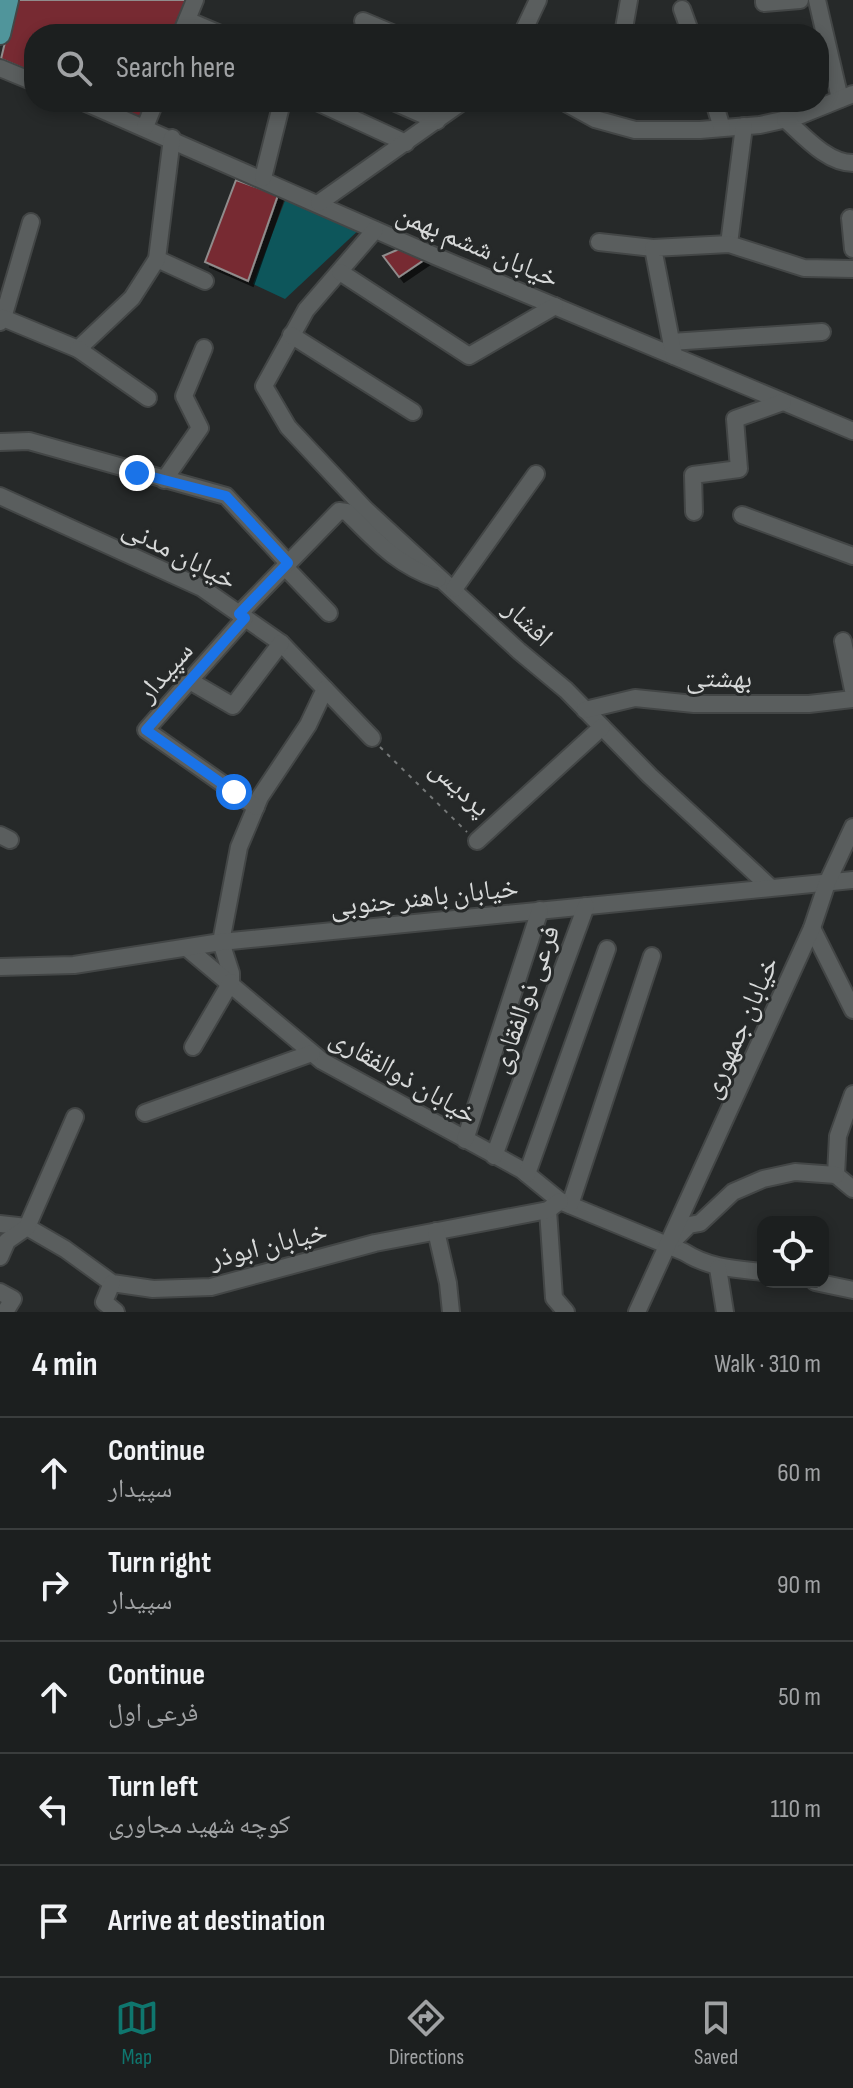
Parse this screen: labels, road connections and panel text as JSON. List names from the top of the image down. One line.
{"streets":{"street":["خیابان ششم بهمن","خیابان مدنی","افشار","سپیدار","بهشتی","پردیس","خیابان باهنر جنوبی","فرعی ذوالفقاری","خیابان جمهوری","خیابان ذوالفقاری","خیابان ابوذر"]},"crossings":[["خیابان مدنی","سپیدار"],["افشار","سپیدار"],["افشار","بهشتی"],["افشار","پردیس"],["افشار","خیابان باهنر جنوبی"],["خیابان باهنر جنوبی","فرعی ذوالفقاری"],["خیابان باهنر جنوبی","خیابان جمهوری"],["خیابان باهنر جنوبی","خیابان ذوالفقاری"],["فرعی ذوالفقاری","خیابان ذوالفقاری"],["خیابان جمهوری","خیابان ذوالفقاری"],["خیابان ذوالفقاری","خیابان ابوذر"]],"page":{"search":"Search here","heading":["4 min","Walk · 310 m"],"list":[["Continue","سپیدار","60 m"],["Turn right","سپیدار","90 m"],["Continue","فرعی اول","50 m"],["Turn left","کوچه شهید مجاوری","110 m"],"Arrive at destination"],"nav":["Map","Directions","Saved"]}}
